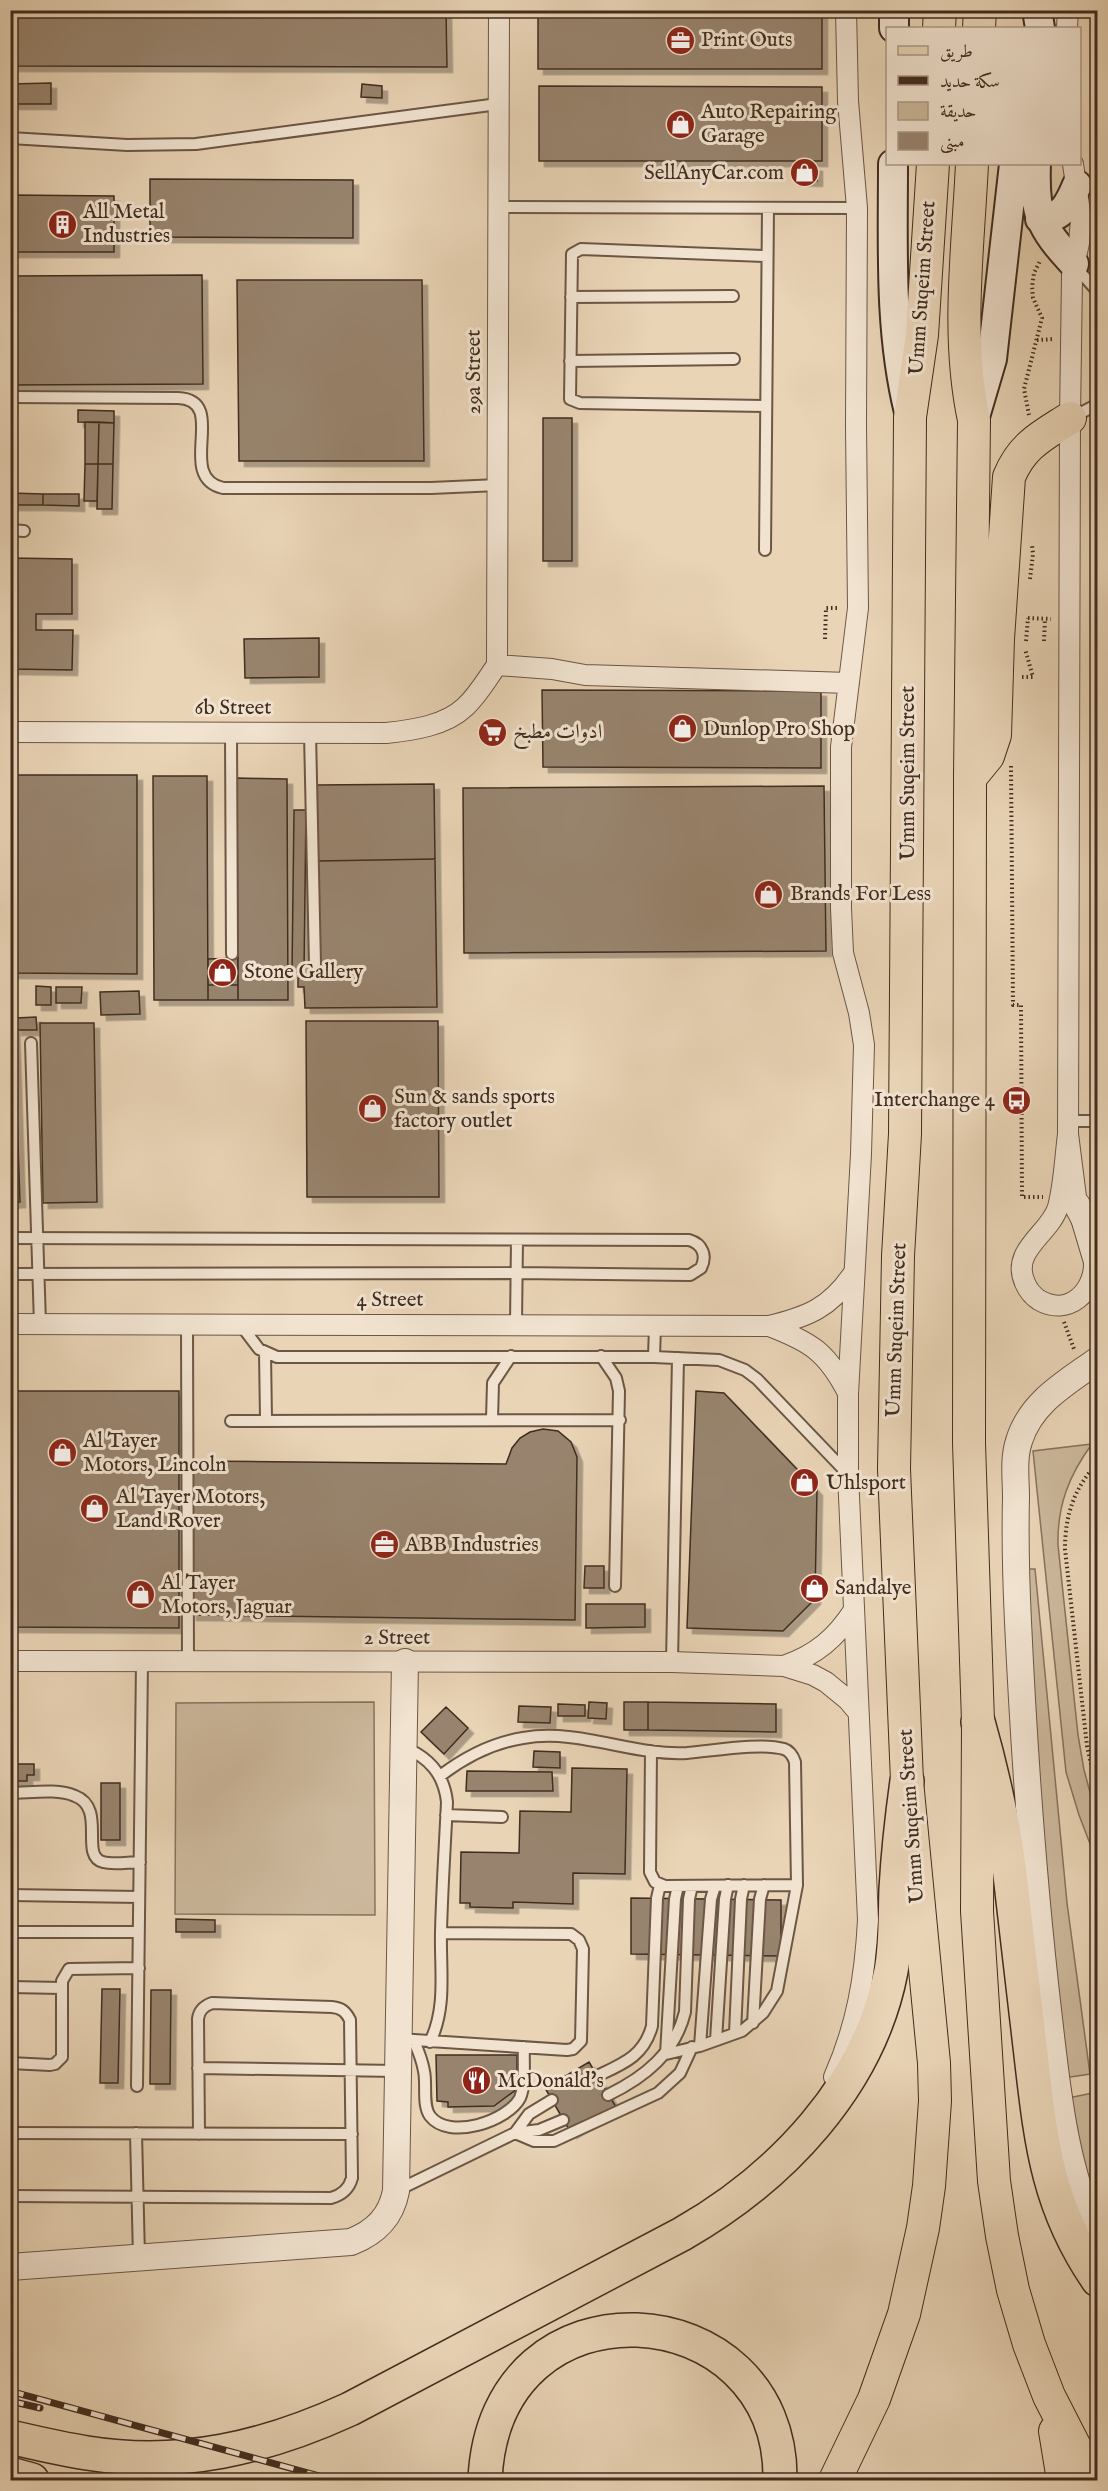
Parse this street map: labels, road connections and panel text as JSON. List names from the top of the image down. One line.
{"streets":{"main road":["Umm Suqeim Street"],"street":["29a Street","6b Street","4 Street","2 Street"]},"crossings":[["29a Street","6b Street"]],"places":{"office":["Print Outs","ABB Industries"],"shop":["Auto Repairing Garage","SellAnyCar.com","Dunlop Pro Shop","Brands For Less","Stone Gallery","Sun & sands sports factory outlet","Al Tayer Motors, Lincoln","Uhlsport","Al Tayer Motors, Land Rover","Sandalye","Al Tayer Motors, Jaguar"],"building":["All Metal Industries"],"supermarket":["ادوات مطبخ"],"bus stop":["Interchange 4"],"restaurant":["McDonald's"]},"legend":["طريق","سكة حديد","حديقة","مبنى"]}
